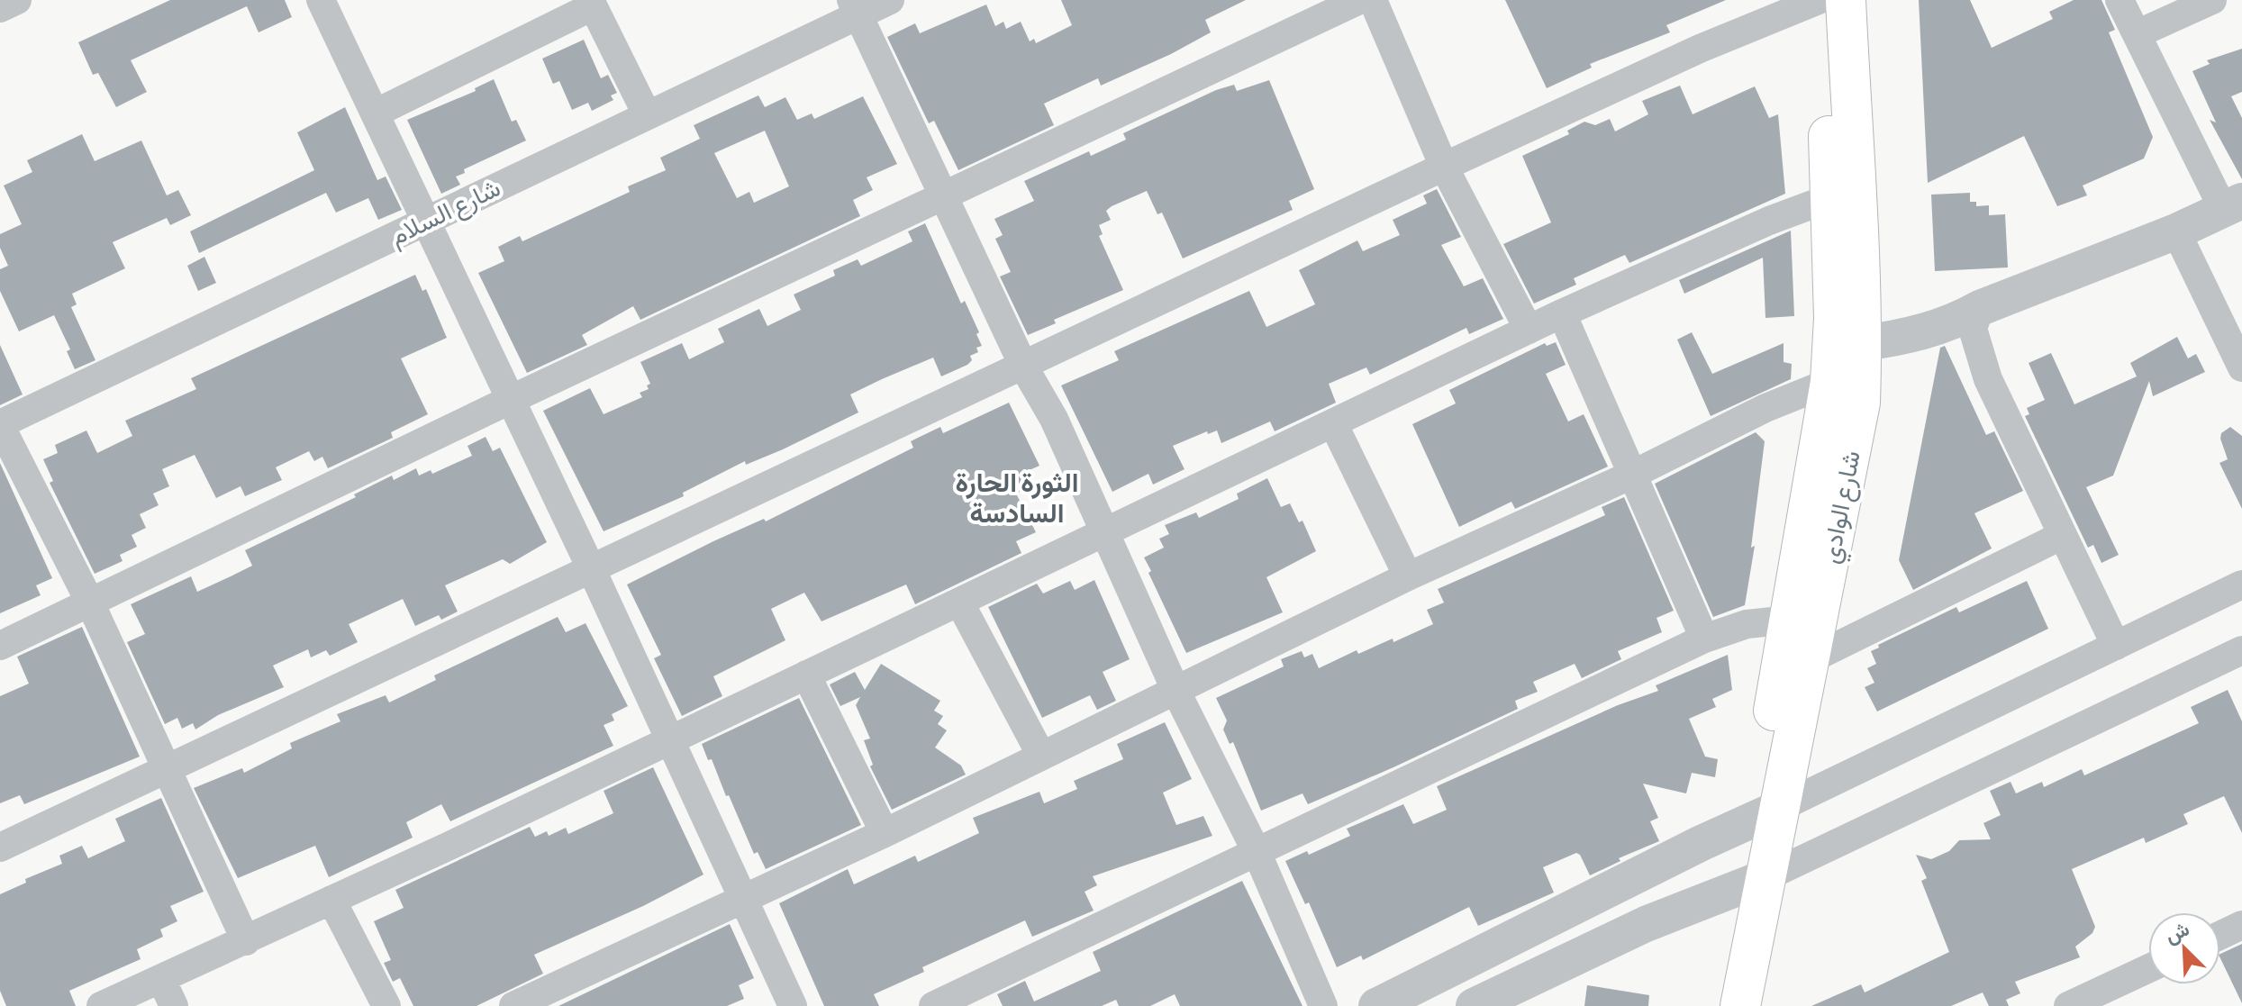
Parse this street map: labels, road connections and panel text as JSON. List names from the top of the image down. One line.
{"streets":{"main road":["شارع الوادي"],"street":["شارع السلام"]},"districts":["الثورة الحارة السادسة"],"north":"top left"}
